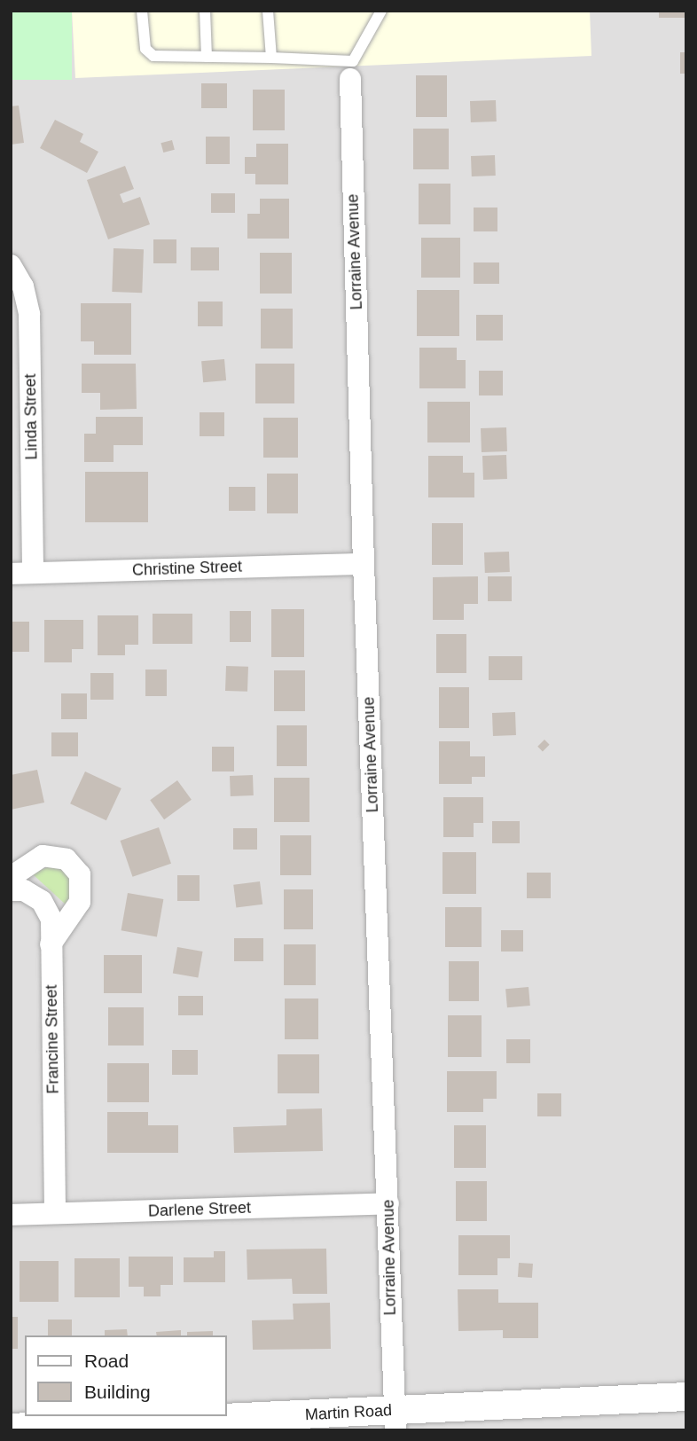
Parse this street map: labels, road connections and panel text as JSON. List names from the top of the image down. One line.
{"streets":{"street":["Lorraine Avenue","Linda Street","Christine Street","Francine Street","Darlene Street","Martin Road"]},"crossings":[["Lorraine Avenue","Christine Street"],["Lorraine Avenue","Darlene Street"],["Lorraine Avenue","Martin Road"],["Linda Street","Christine Street"],["Francine Street","Darlene Street"]],"legend":["Road","Building"]}
